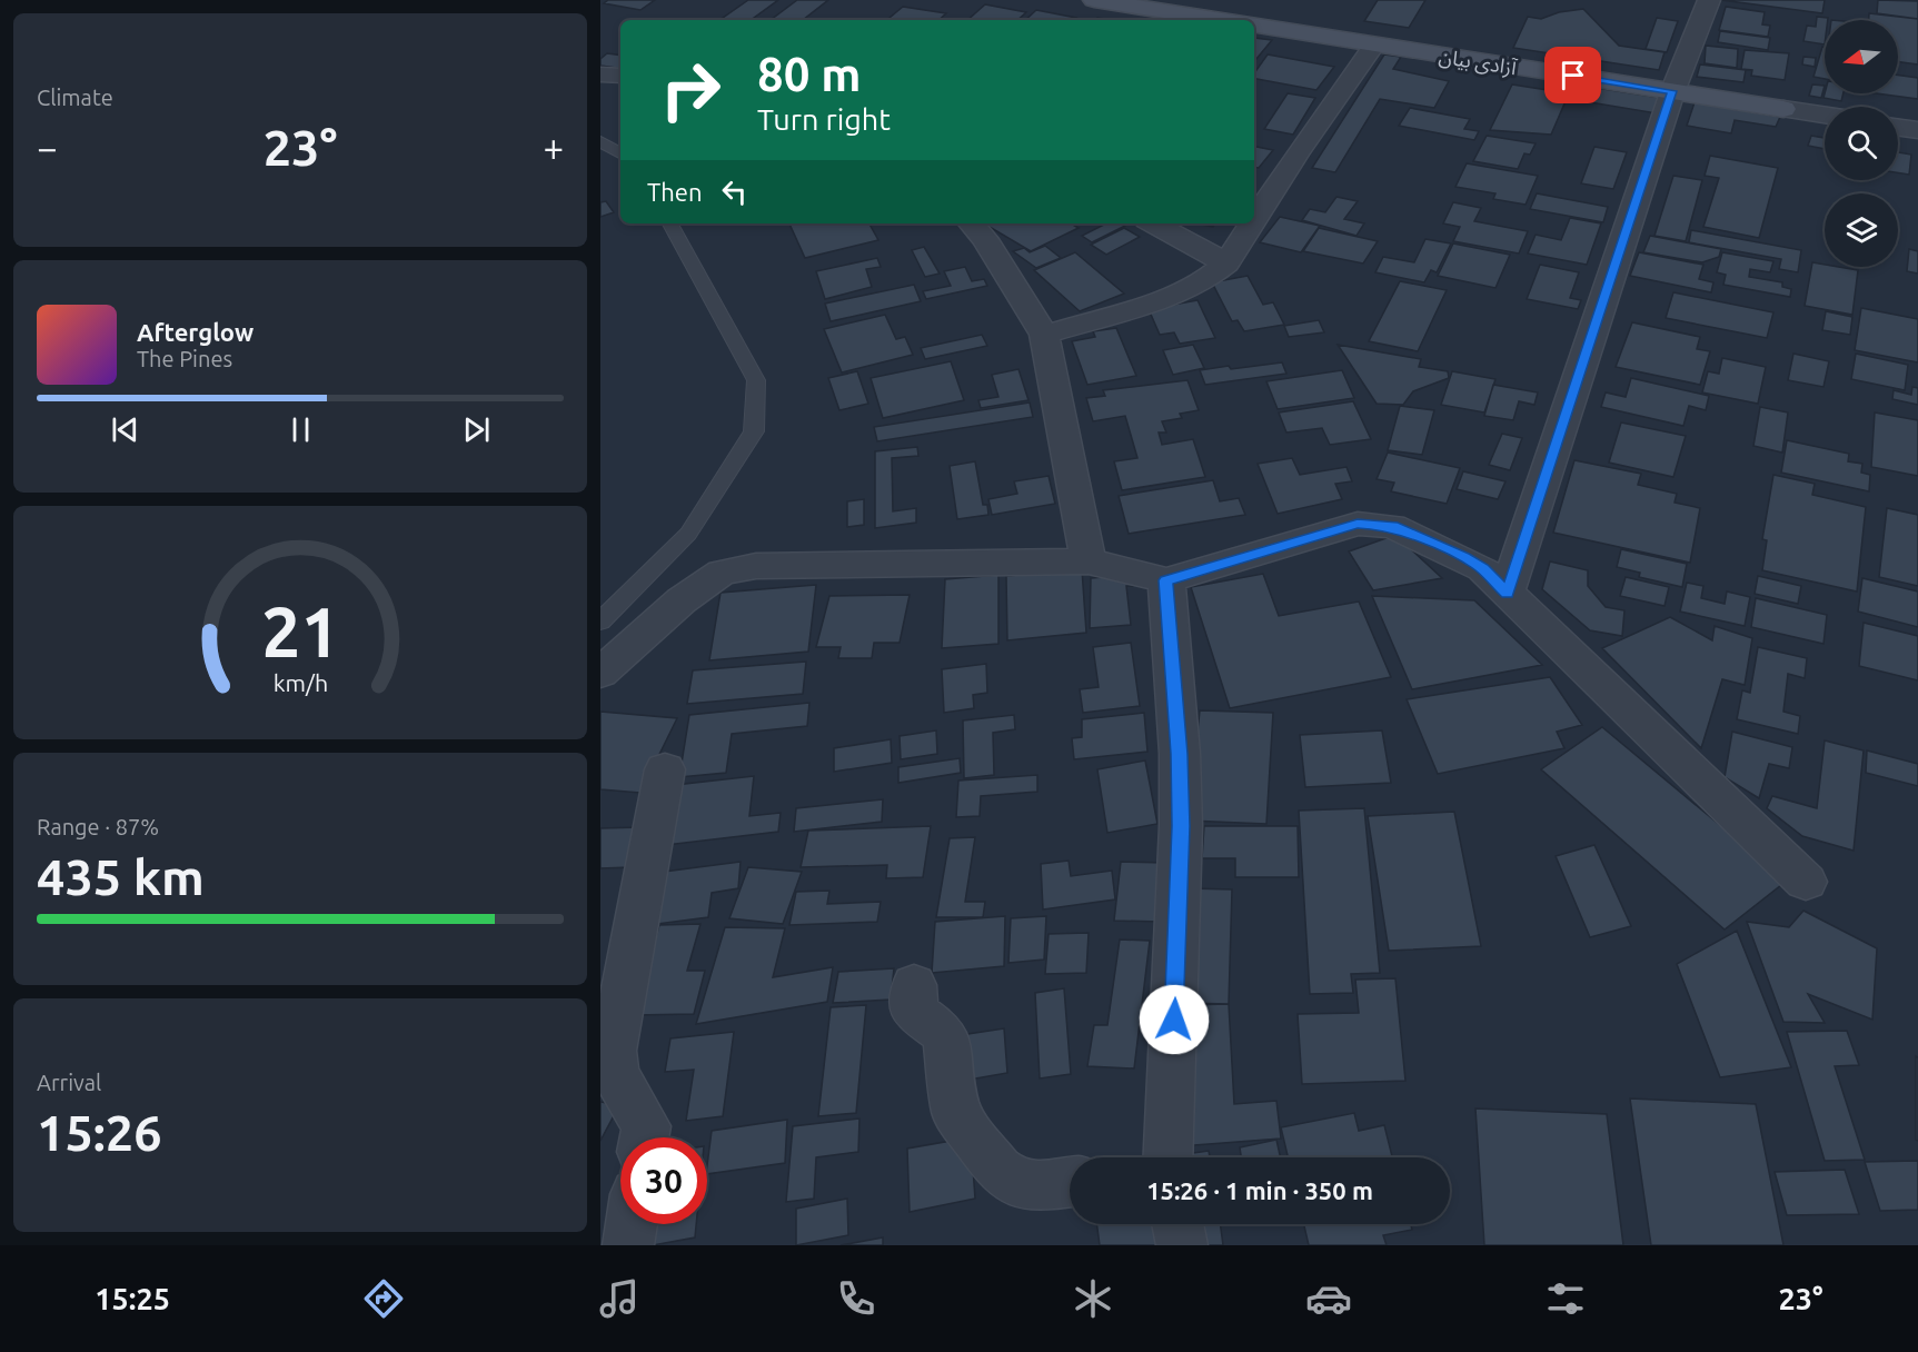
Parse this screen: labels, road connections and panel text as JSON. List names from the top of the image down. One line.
{"streets":{"main road":["آزادی بیان"]},"north":"left","page":{"tile":["Climate",["Range · 87%","435 km"],["Arrival","15:26"]],"turn":["80 m","Turn right"],"heat":["−","23°","+"],"then":"Then","song":["Afterglow","The Pines"],"limit":"30","trip":"15:26 · 1 min · 350 m","tabs":["15:25","23°"],"gauge":["21","km/h"]}}
